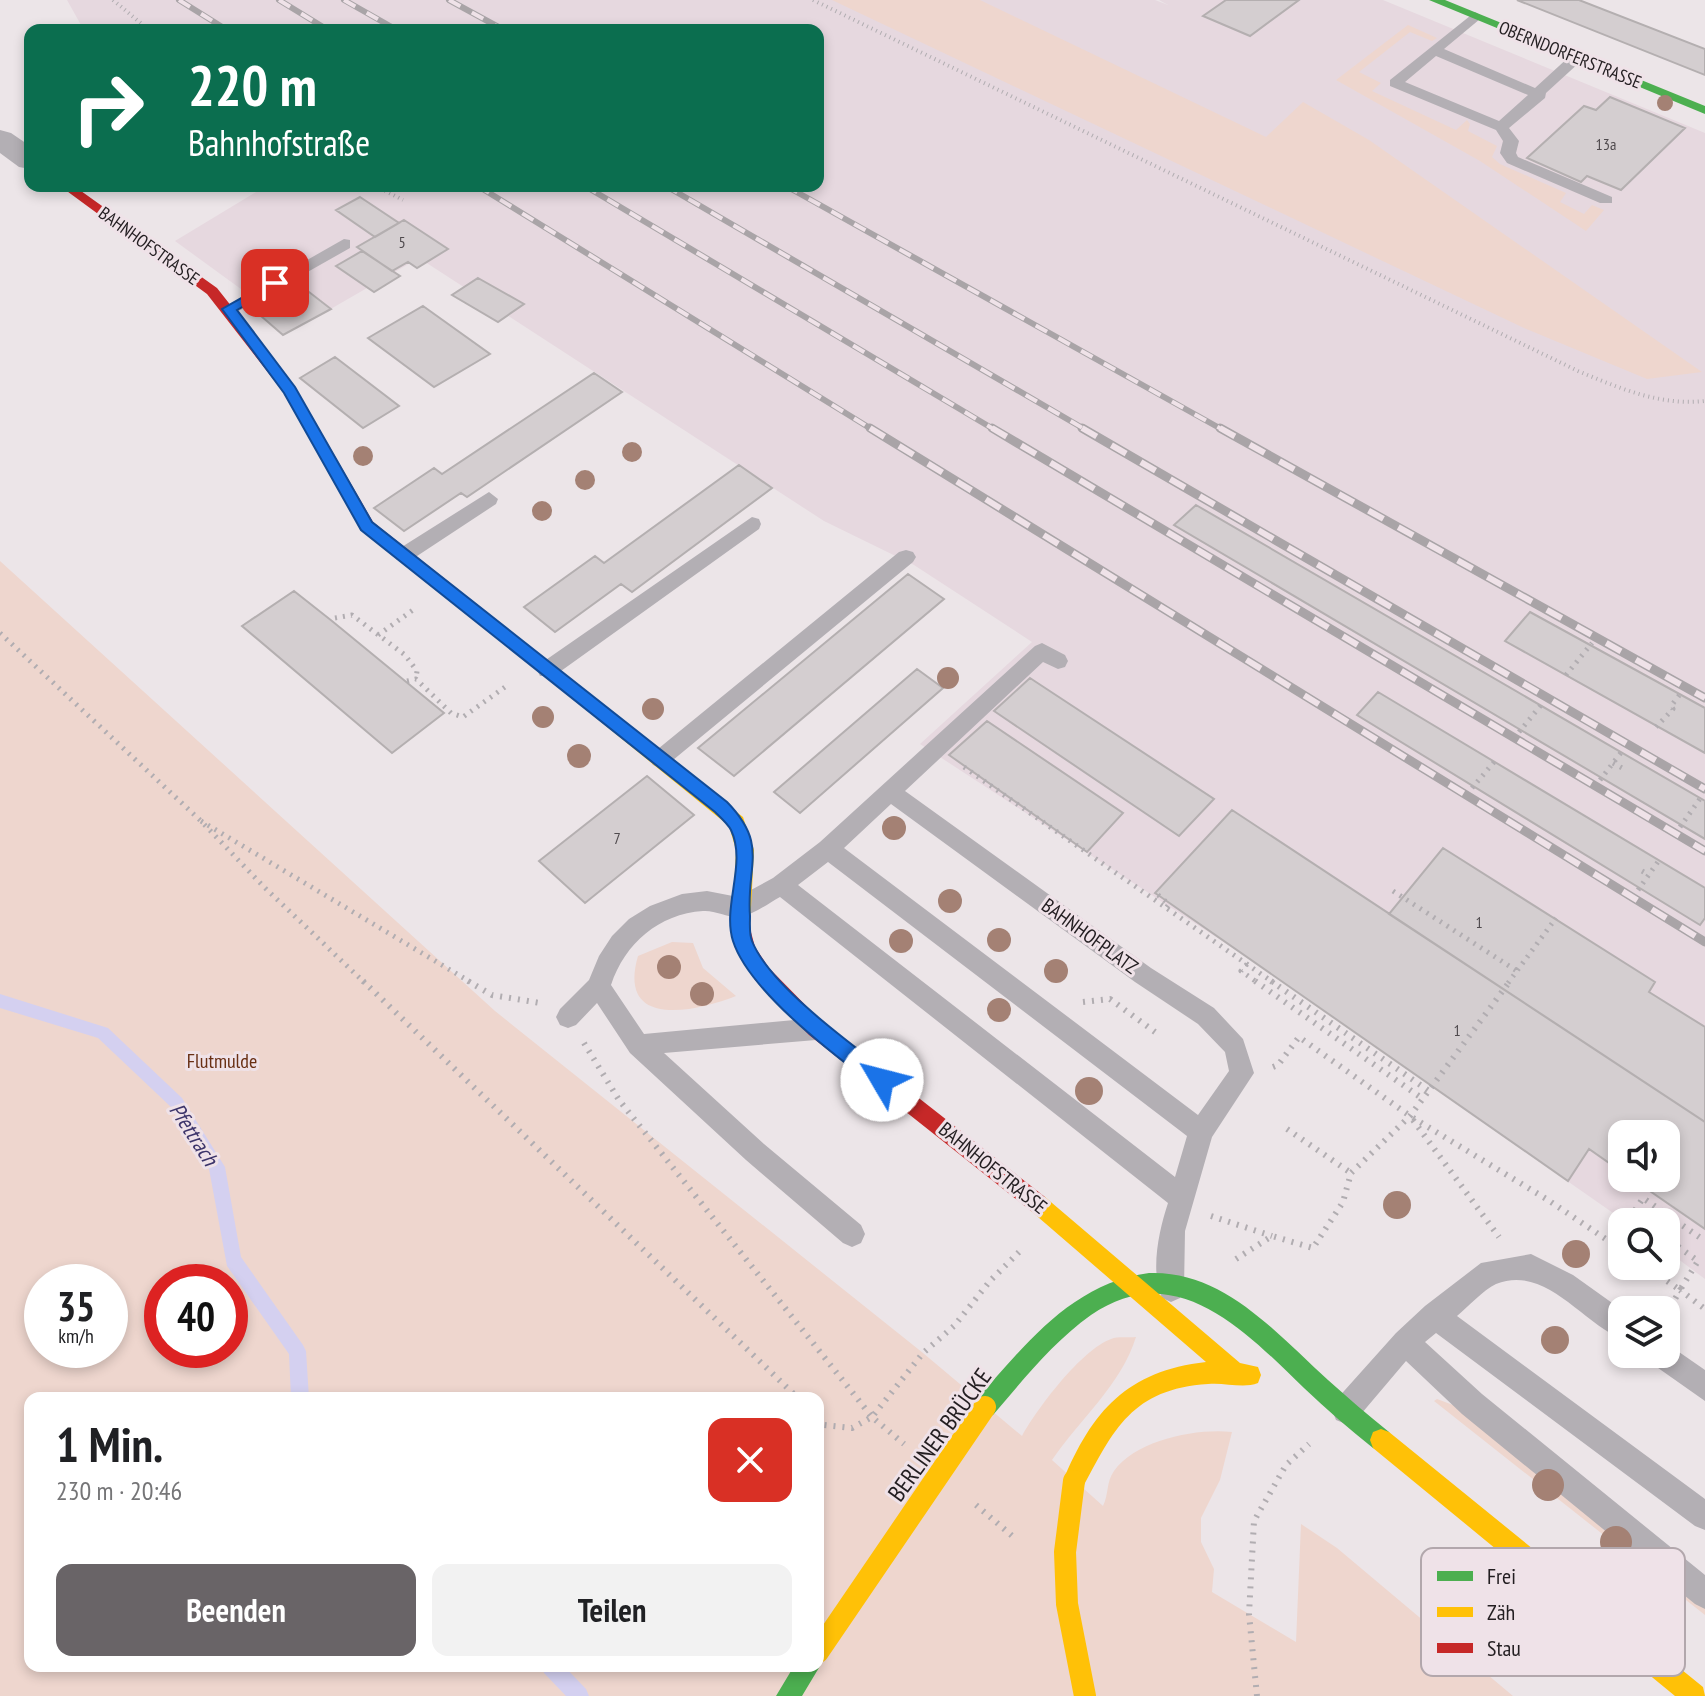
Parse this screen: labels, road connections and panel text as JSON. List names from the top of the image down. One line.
{"streets":{"street":["OBERNDORFERSTRASSE","BAHNHOFSTRASSE","BERLINER BRÜCKE"],"lane":["BAHNHOFPLATZ"]},"crossings":[["BAHNHOFSTRASSE","BERLINER BRÜCKE"],["BAHNHOFPLATZ","BERLINER BRÜCKE"]],"water":["Pfettrach"],"parks":["Flutmulde"],"house_numbers":["13a","5","7","1","1"],"legend":["Frei","Zäh","Stau"],"page":{"turn":["220 m","Bahnhofstraße"],"speed":"35 km/h","limit":"40","heading":["1 Min.","230 m · 20:46"],"buttons":["Beenden","Teilen"]}}
